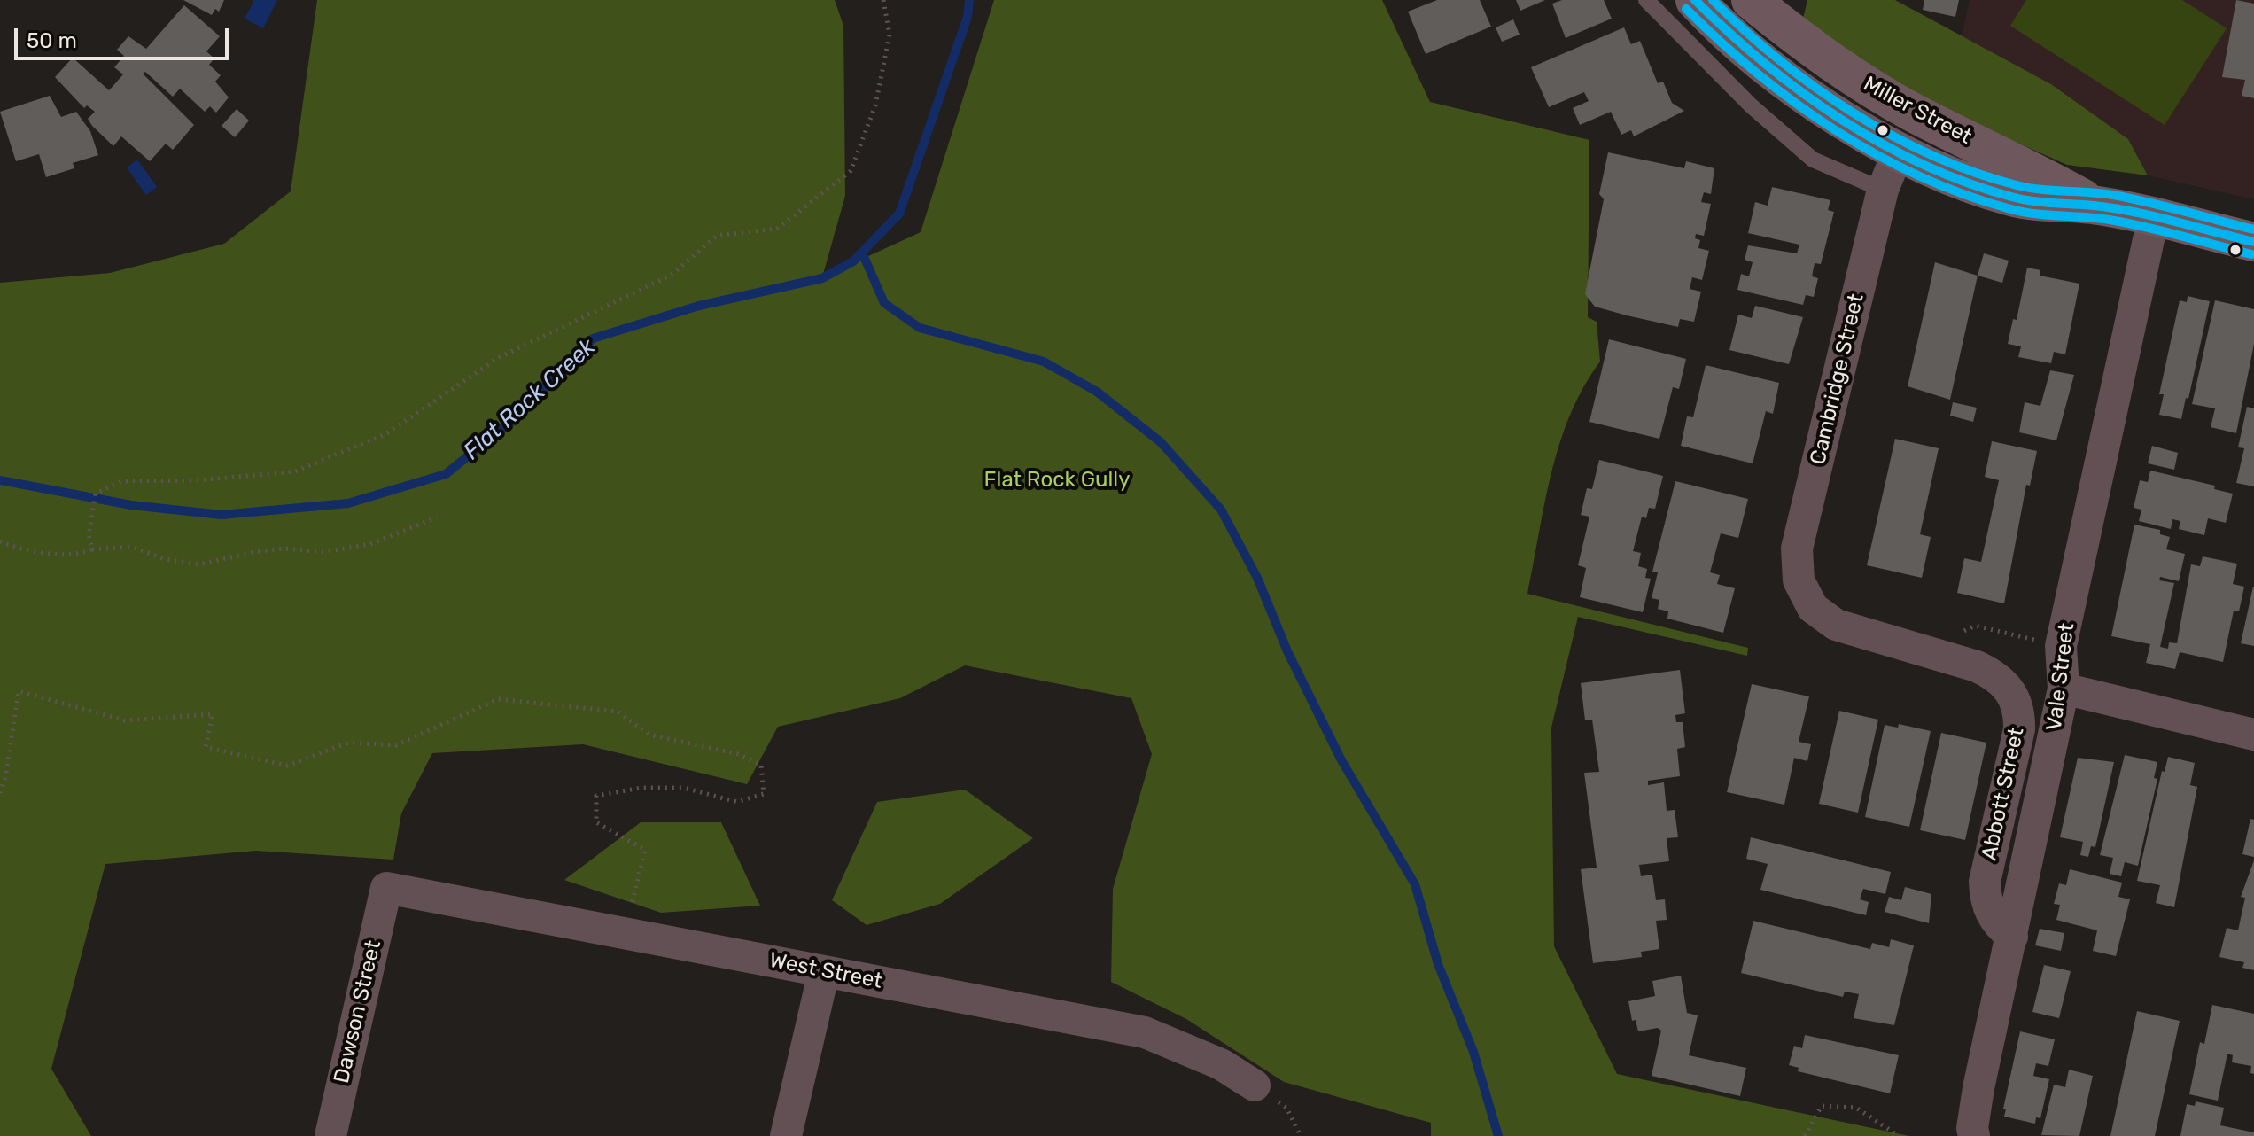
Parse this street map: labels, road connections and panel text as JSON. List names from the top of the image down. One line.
{"streets":{"main road":["Miller Street"],"street":["Cambridge Street","Vale Street","Abbott Street","West Street","Dawson Street"]},"crossings":[["Miller Street","Cambridge Street"],["Miller Street","Vale Street"],["Cambridge Street","Abbott Street"],["Vale Street","Abbott Street"],["West Street","Dawson Street"]],"water":["Flat Rock Creek"],"parks":["Flat Rock Gully"],"scale_bar":"50 m"}
